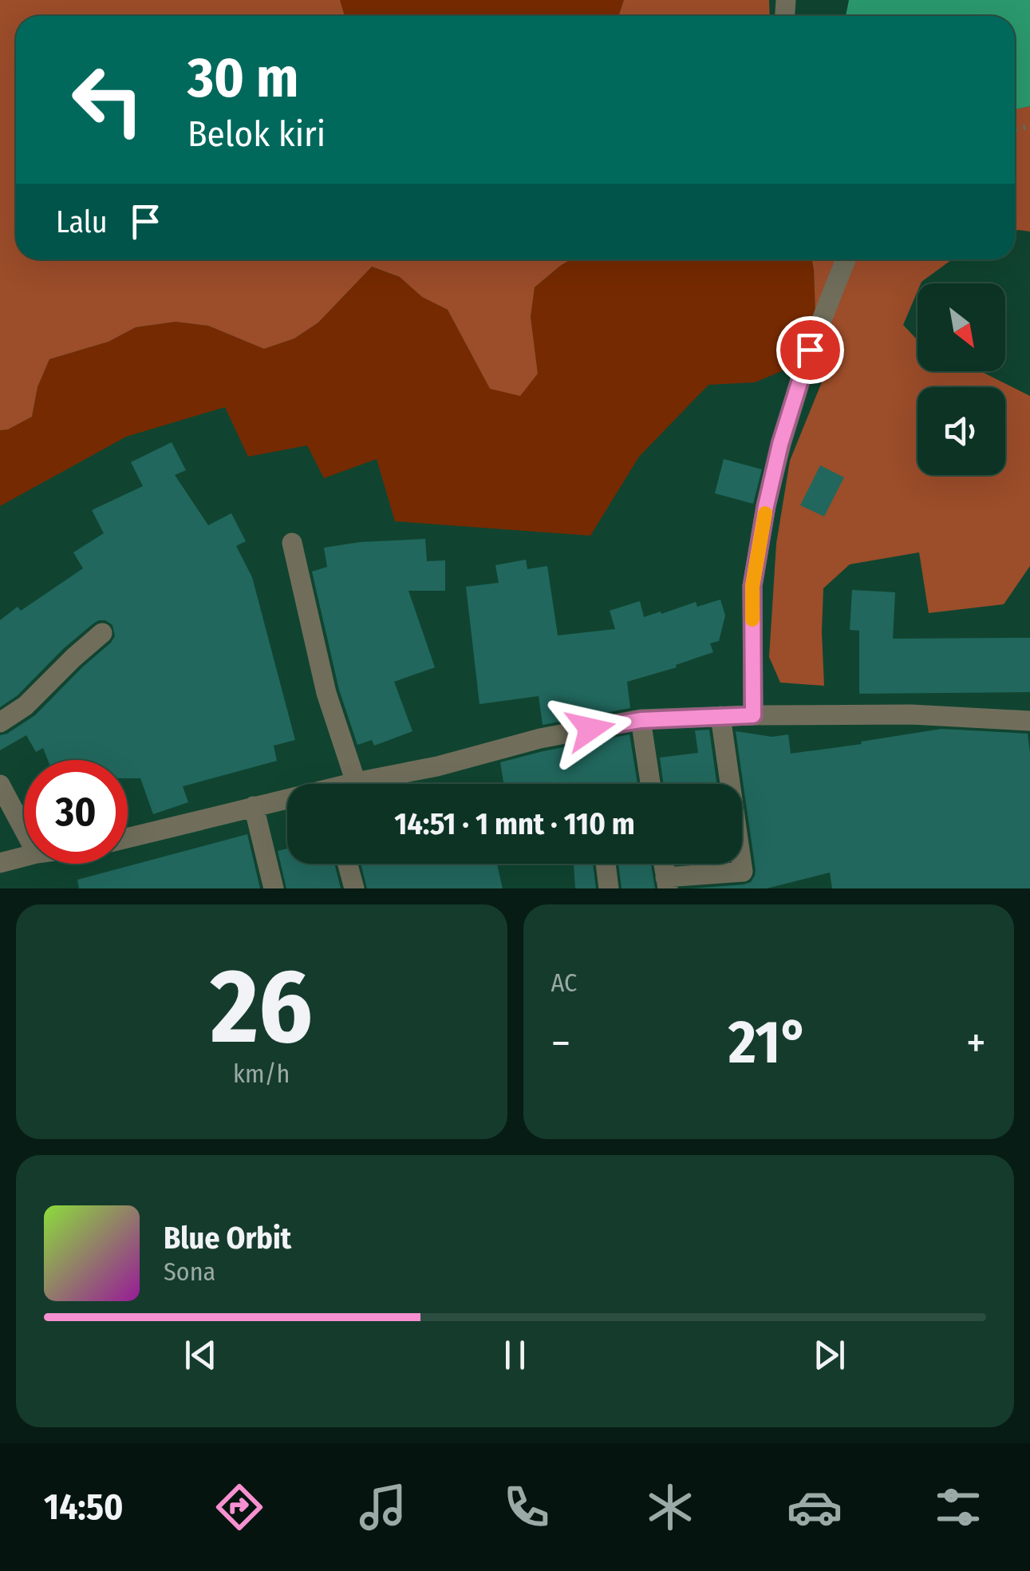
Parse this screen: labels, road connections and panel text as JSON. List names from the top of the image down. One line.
{"north":"bottom right","page":{"turn":["30 m","Belok kiri"],"then":"Lalu","limit":"30","trip":"14:51 · 1 mnt · 110 m","tile":[["26","km/h"],"AC"],"heat":["−","21°","+"],"song":["Blue Orbit","Sona"],"tabs":"14:50"}}
